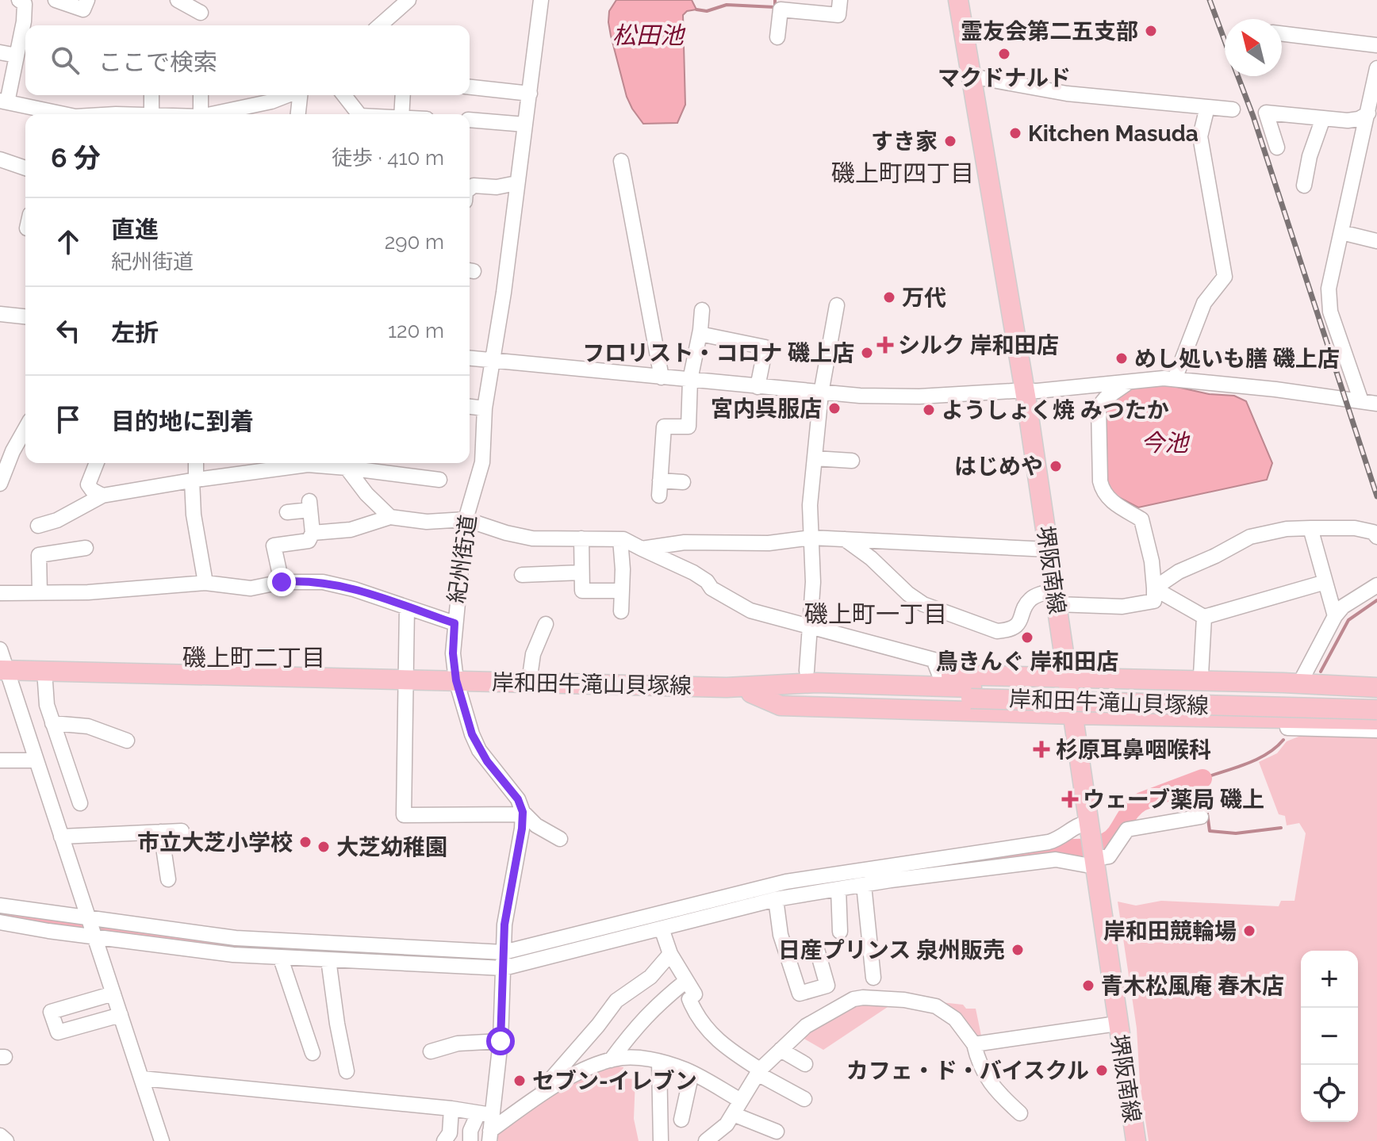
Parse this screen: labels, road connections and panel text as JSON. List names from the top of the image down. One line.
{"streets":{"main road":["堺阪南線","岸和田牛滝山貝塚線"],"street":["紀州街道"]},"crossings":[["紀州街道","岸和田牛滝山貝塚線"]],"districts":["磯上町四丁目","磯上町一丁目","磯上町二丁目"],"water":["松田池","今池"],"places":{"other":["霊友会第二五支部","マクドナルド","Kitchen Masuda","すき家","万代","フロリスト・コロナ 磯上店","めし処いも膳 磯上店","宮内呉服店","ようしょく焼 みつたか","はじめや","鳥きんぐ 岸和田店","市立大芝小学校","大芝幼稚園","岸和田競輪場","日産プリンス 泉州販売","青木松風庵 春木店","カフェ・ド・バイスクル","セブン-イレブン"],"health":["シルク 岸和田店","杉原耳鼻咽喉科","ウェーブ薬局 磯上"]},"north":"top left","page":{"search":"ここで検索","heading":["6 分","徒歩 · 410 m"],"list":[["直進","紀州街道","290 m"],["左折","120 m"],"目的地に到着"],"map_buttons":["+","−"]}}
